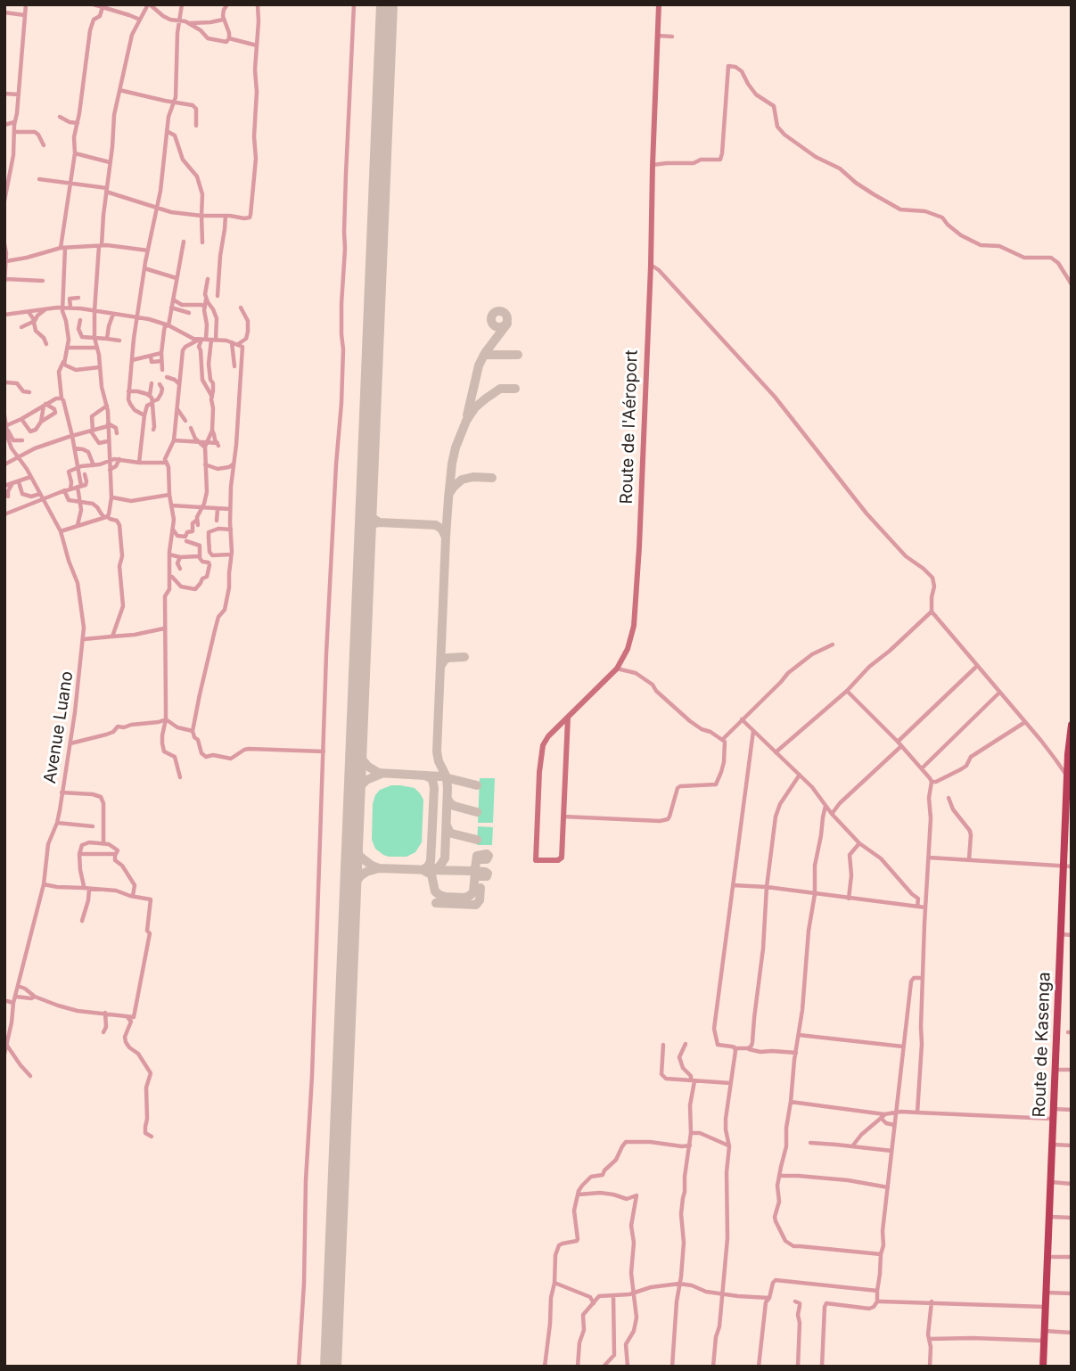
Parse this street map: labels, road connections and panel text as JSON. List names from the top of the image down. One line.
{"streets":{"highway":["Route de Kasenga"],"main road":["Route de l'Aéroport"],"street":["Avenue Luano"]}}
